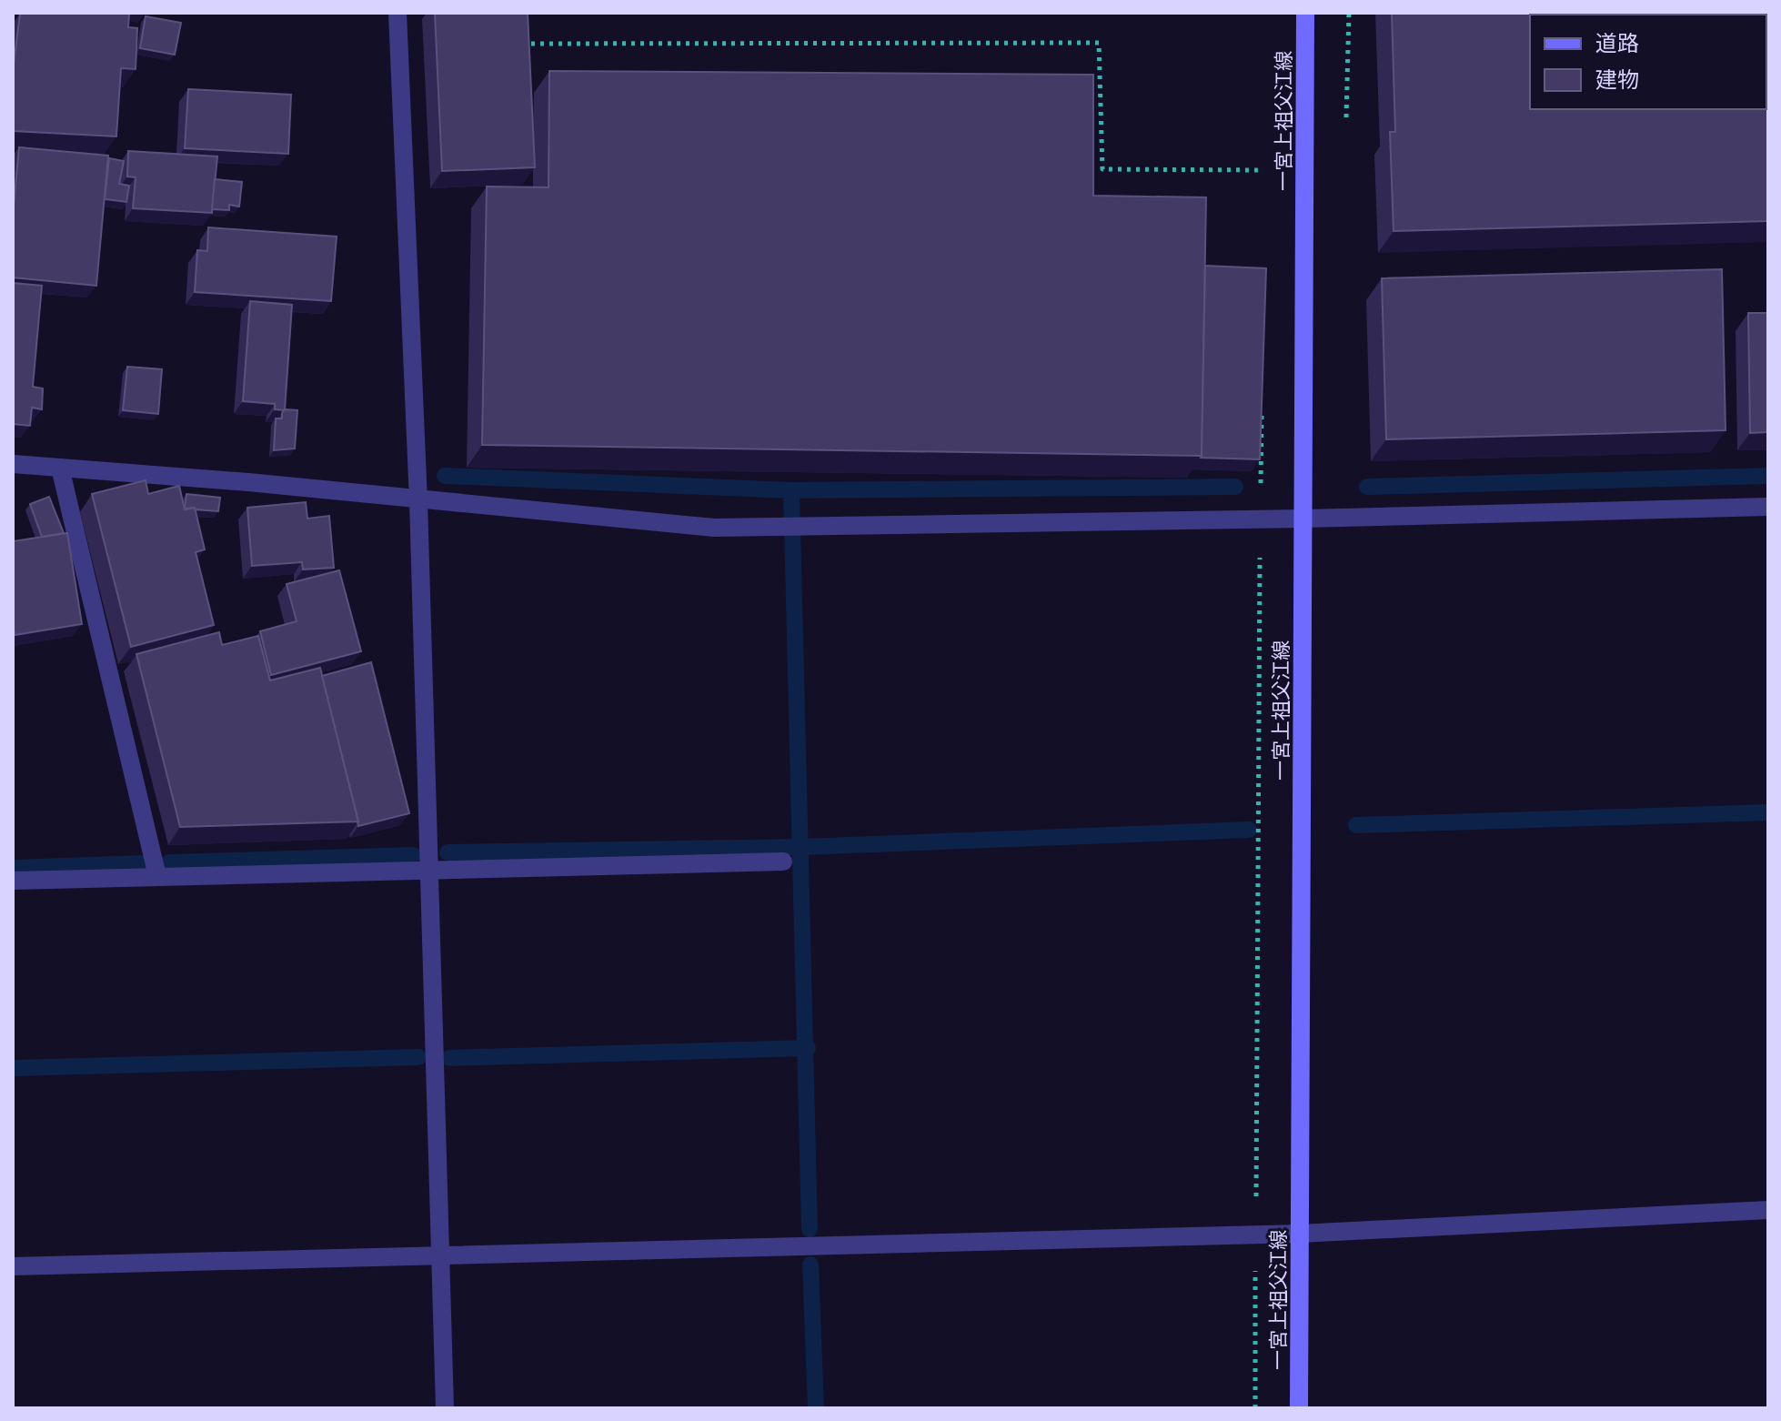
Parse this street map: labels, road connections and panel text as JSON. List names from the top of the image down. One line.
{"streets":{"main road":["一宮上祖父江線"]},"legend":["道路","建物"]}
